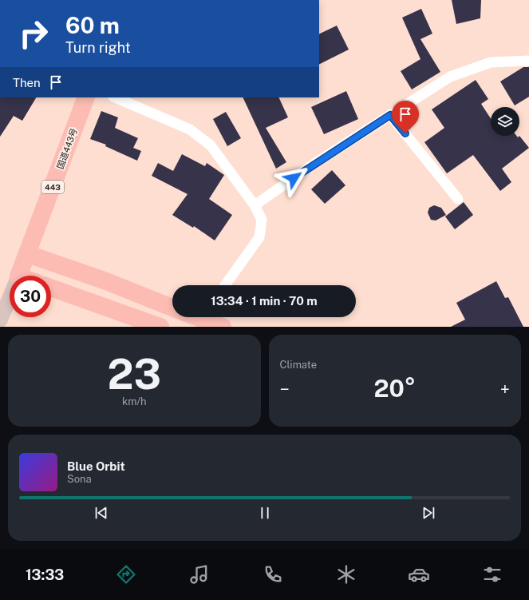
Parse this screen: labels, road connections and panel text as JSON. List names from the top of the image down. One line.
{"streets":{"highway":["国道443号","443"]},"page":{"turn":["60 m","Turn right"],"then":"Then","limit":"30","trip":"13:34 · 1 min · 70 m","tile":[["23","km/h"],"Climate"],"heat":["−","20°","+"],"song":["Blue Orbit","Sona"],"tabs":"13:33"}}
